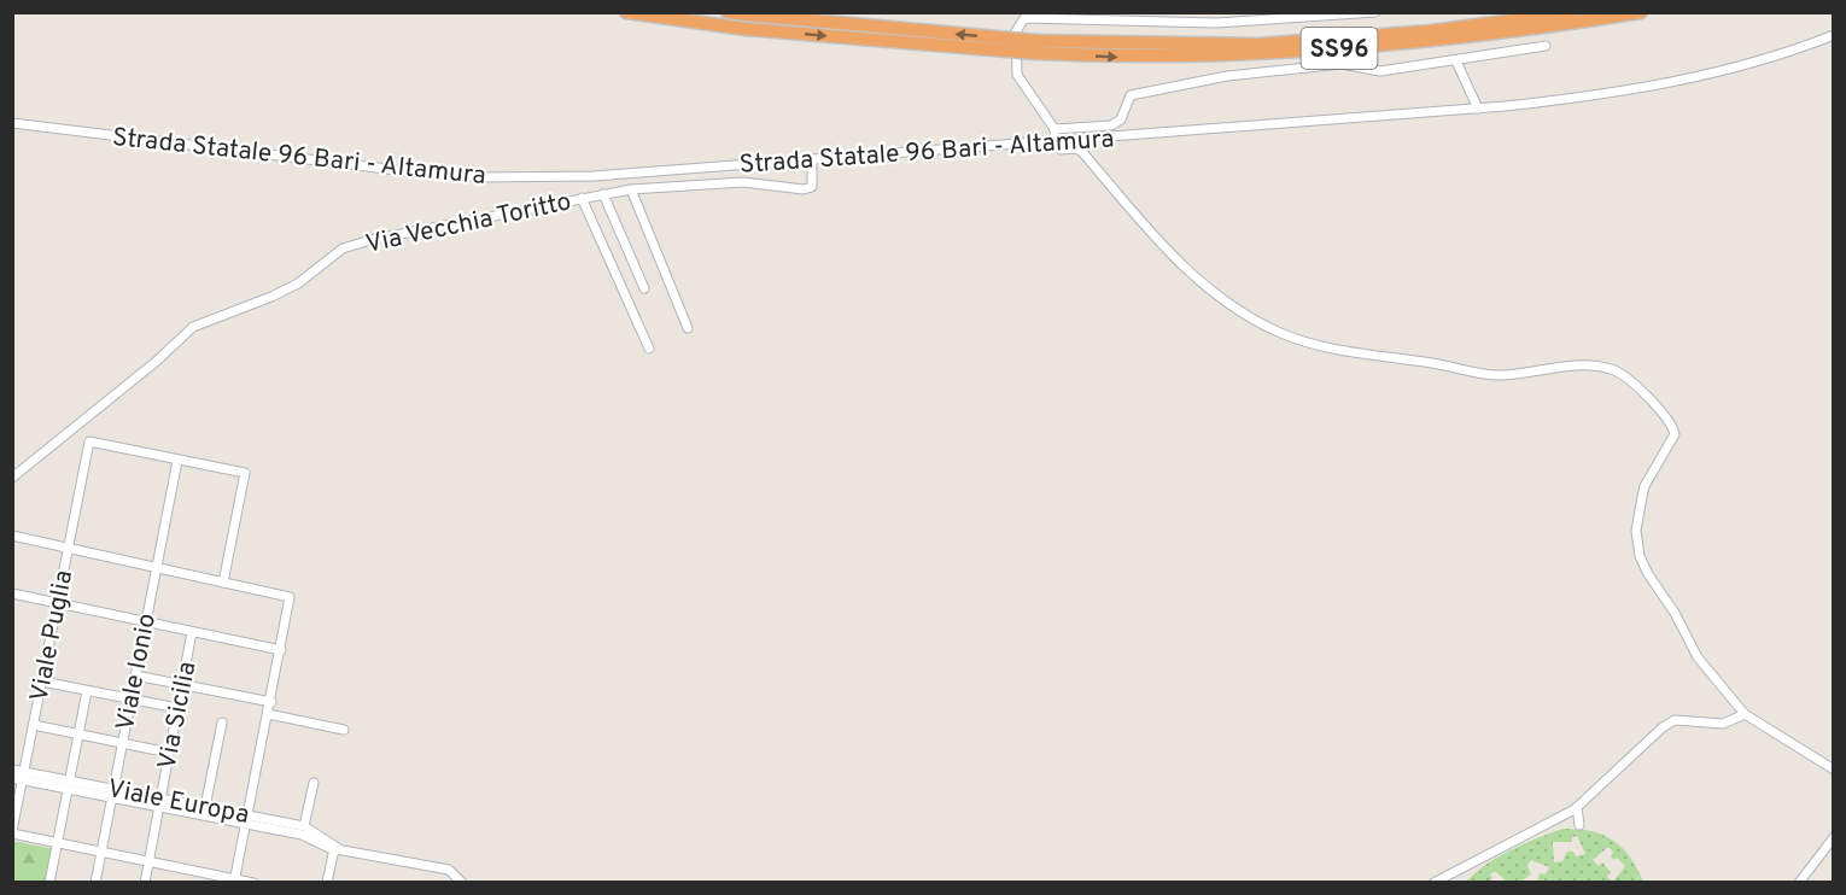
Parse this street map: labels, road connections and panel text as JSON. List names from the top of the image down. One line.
{"streets":{"highway":["SS96"],"street":["Strada Statale 96 Bari - Altamura","Via Vecchia Toritto","Viale Puglia","Viale Ionio","Via Sicilia","Viale Europa"]},"crossings":[["Strada Statale 96 Bari - Altamura","Via Vecchia Toritto"],["Viale Puglia","Viale Ionio"],["Viale Puglia","Viale Europa"],["Viale Ionio","Viale Europa"],["Via Sicilia","Viale Europa"]]}
